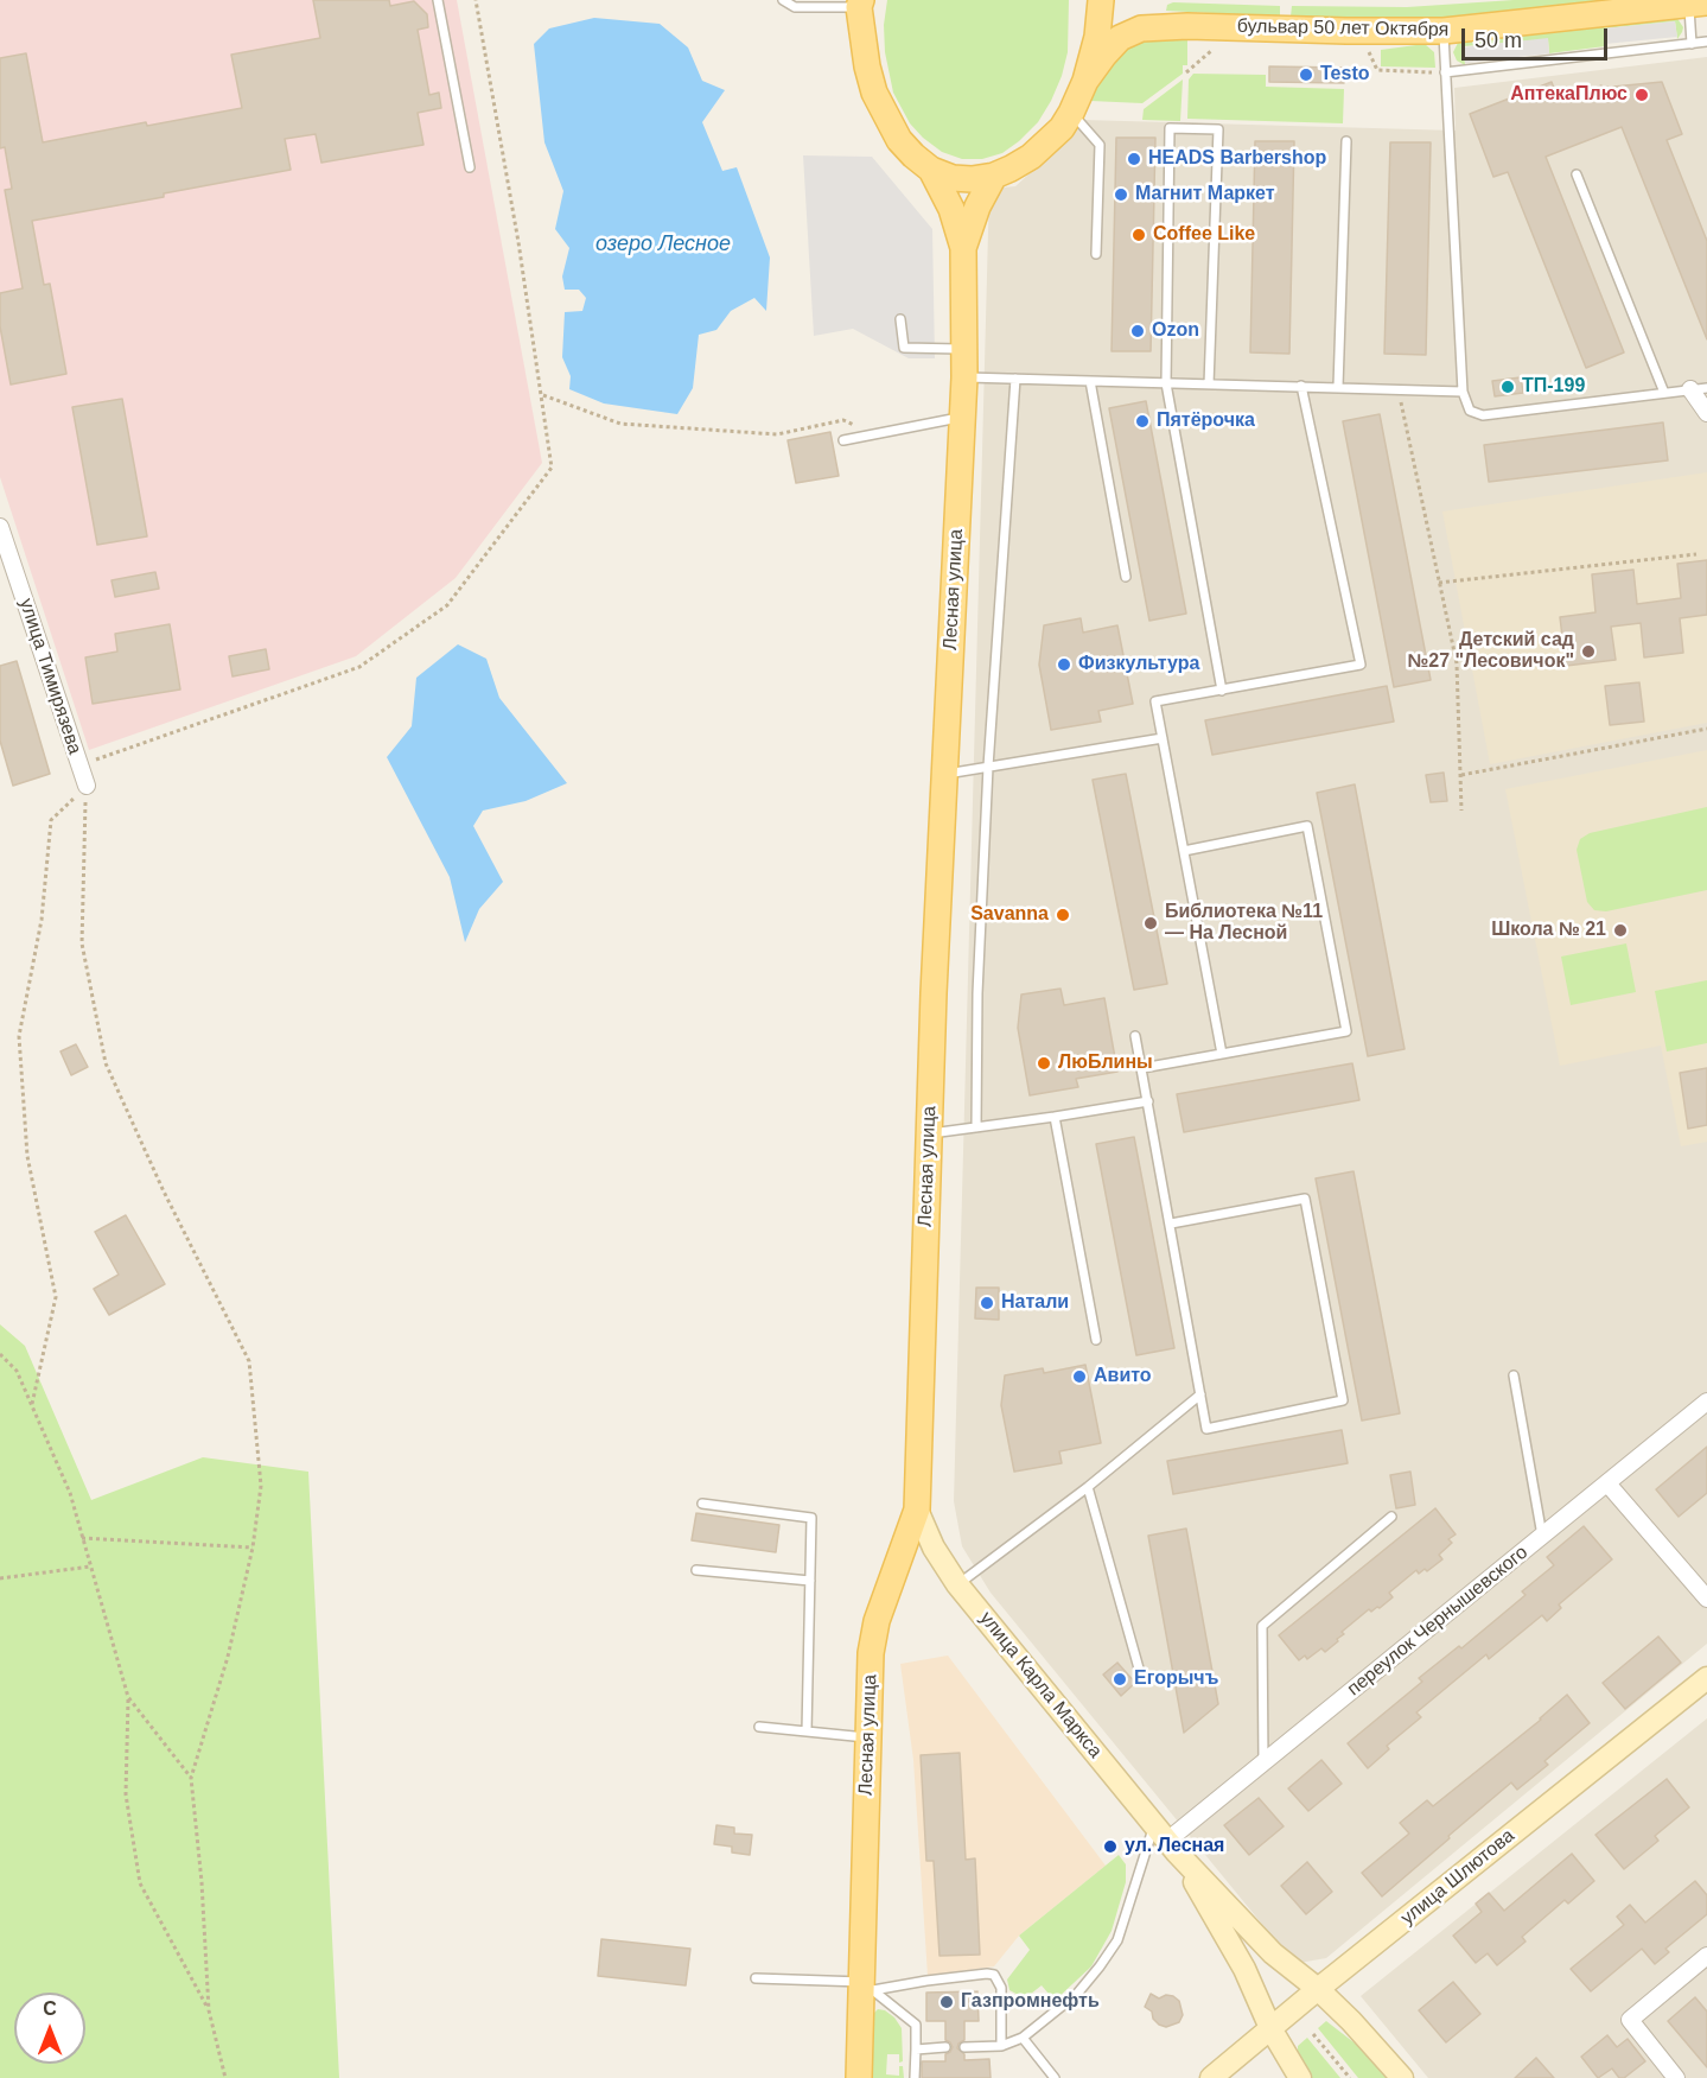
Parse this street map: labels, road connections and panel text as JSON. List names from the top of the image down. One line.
{"streets":{"main road":["бульвар 50 лет Октября","Лесная улица","улица Карла Маркса","улица Шлютова"],"street":["улица Тимирязева","переулок Чернышевского"]},"crossings":[["Лесная улица","улица Карла Маркса"],["переулок Чернышевского","улица Карла Маркса"],["улица Карла Маркса","улица Шлютова"]],"water":["озеро Лесное"],"places":["Testo","АптекаПлюс","HEADS Barbershop","Магнит Маркет","Coffee Like","Ozon","ТП-199","Пятёрочка","Детский сад №27 \"Лесовичок\"","Физкультура","Savanna","Библиотека №11 — На Лесной","Школа № 21","ЛюБлины","Натали","Авито","Егорычъ","ул. Лесная","Газпромнефть"],"scale_bar":"50 m","north":"top"}
